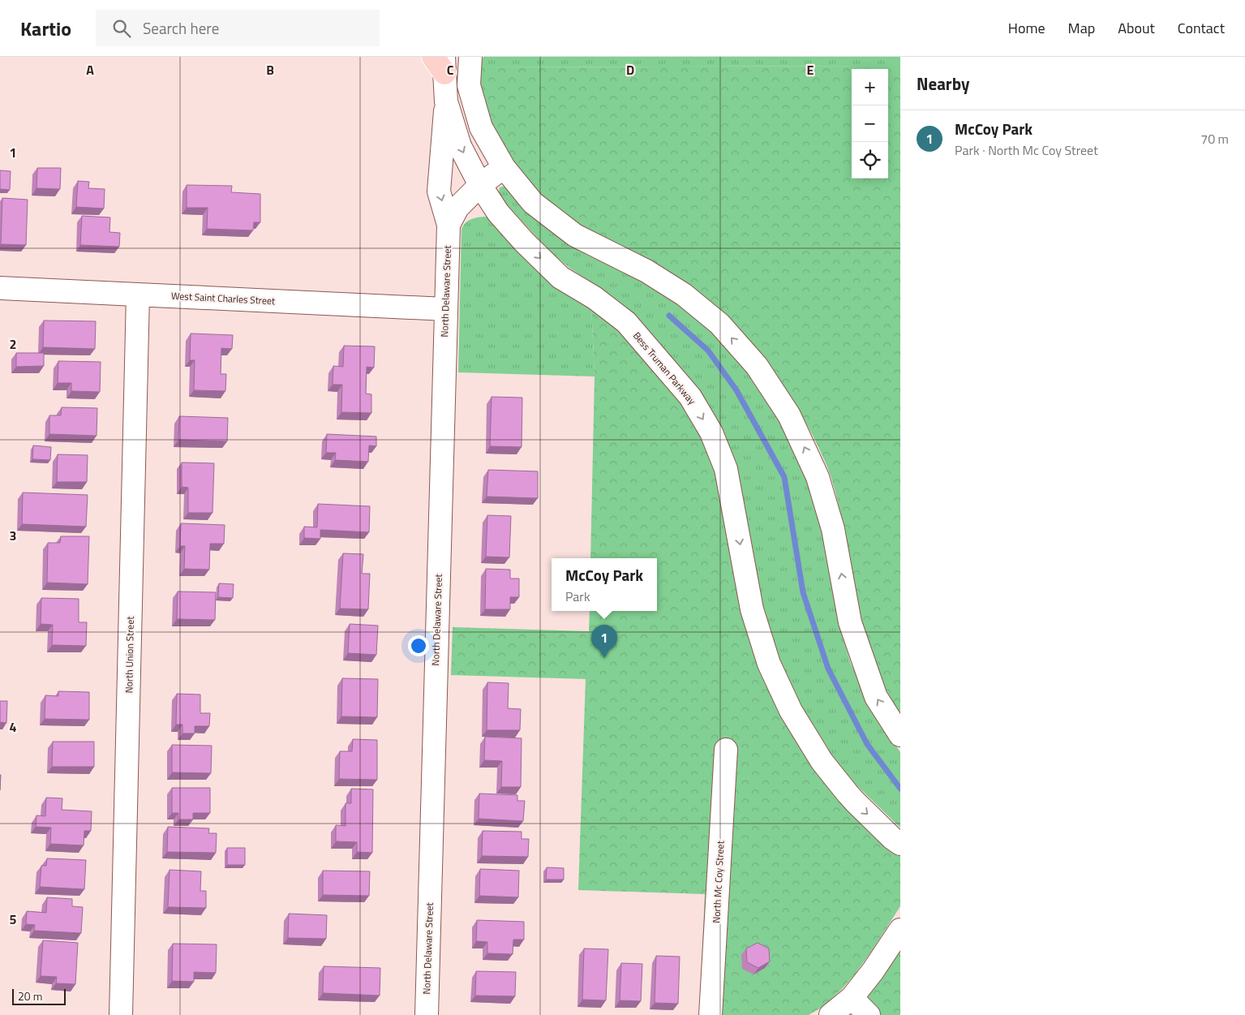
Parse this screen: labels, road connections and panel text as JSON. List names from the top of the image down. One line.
{"streets":{"street":["North Delaware Street","West Saint Charles Street","Bess Truman Parkway","North Union Street","North Mc Coy Street"]},"crossings":[["North Delaware Street","West Saint Charles Street"],["North Delaware Street","Bess Truman Parkway"],["West Saint Charles Street","North Union Street"]],"scale_bar":"20 m","page":{"header":"Kartio","search":"Search here","nav":["Home","Map","About","Contact"],"heading":"Nearby","map_buttons":["+","−"],"list":[{"mark":"1","name":"McCoy Park","note":"Park · North Mc Coy Street","value":"70 m"}],"popup":["McCoy Park","Park"],"pins":"1","scale":"20 m"},"grid":{"columns":["A","B","C","D","E"],"rows":["1","2","3","4","5"]}}
